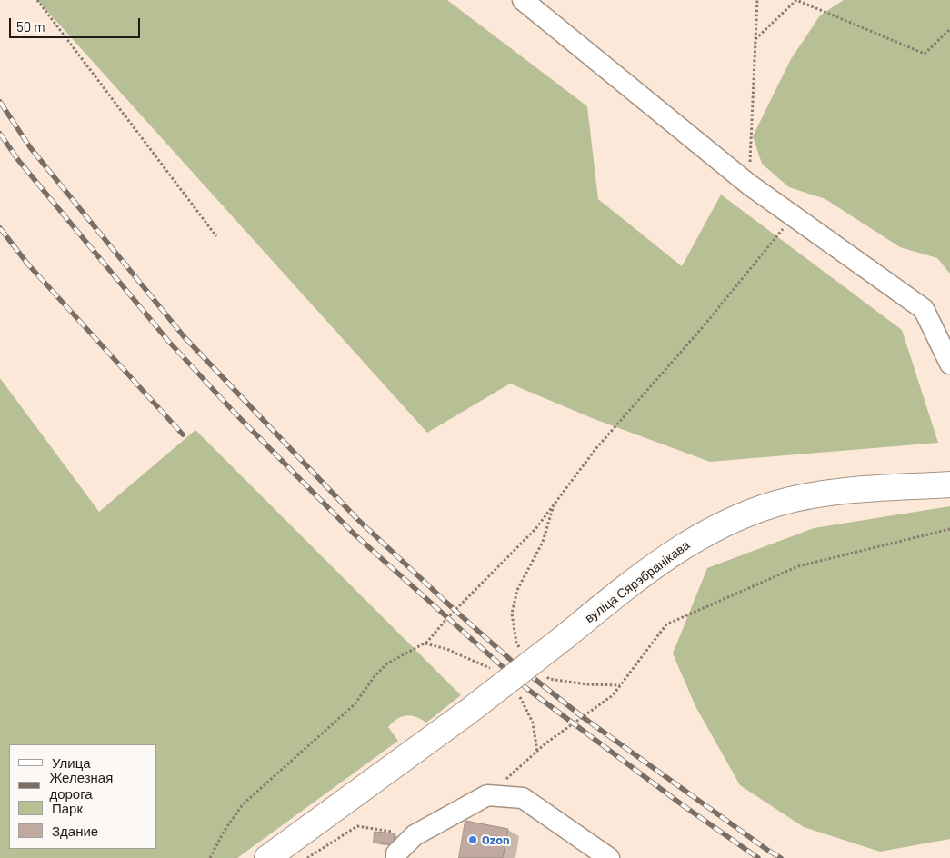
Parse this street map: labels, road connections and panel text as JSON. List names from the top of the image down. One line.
{"streets":{"street":["вуліца Сярэбранікава"]},"places":["Ozon"],"legend":["Улица","Железная дорога","Парк","Здание"],"scale_bar":"50 m"}
